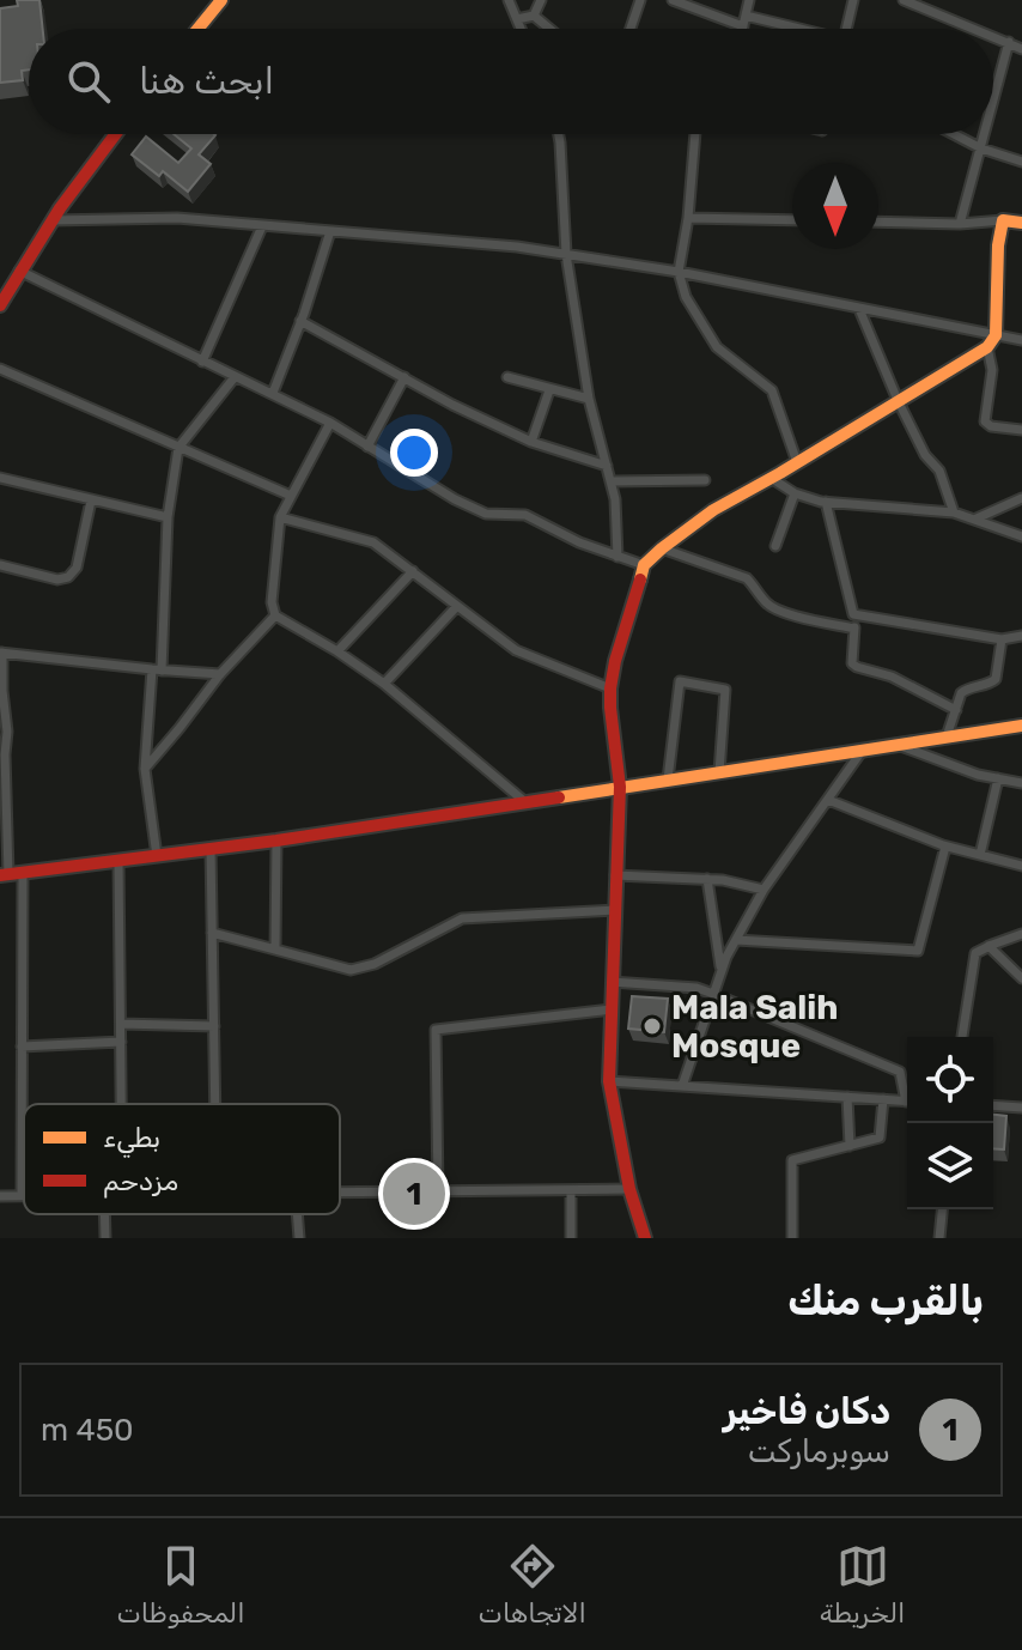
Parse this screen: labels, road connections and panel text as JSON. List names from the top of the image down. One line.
{"places":["Mala Salih Mosque"],"legend":["بطيء","مزدحم"],"north":"bottom","page":{"search":"ابحث هنا","pins":"1","heading":"بالقرب منك","list":[{"mark":"1","name":"دكان فاخیر","note":"سوبرماركت","value":"450 m"}],"nav":["الخريطة","الاتجاهات","المحفوظات"]}}
